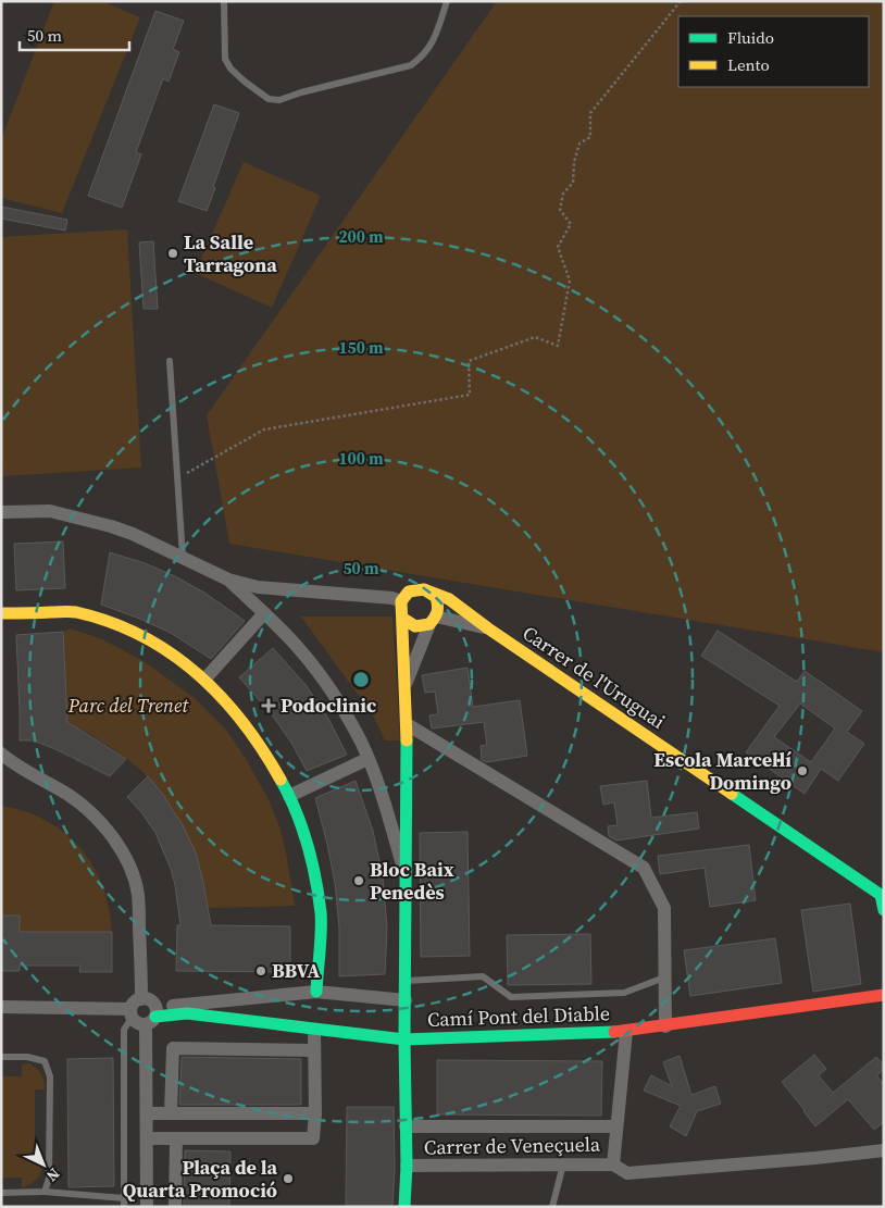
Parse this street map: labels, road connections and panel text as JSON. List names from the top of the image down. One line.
{"streets":{"street":["Carrer de l'Uruguai","Camí Pont del Diable","Carrer de Veneçuela"]},"crossings":[["Carrer de l'Uruguai","Carrer de Veneçuela"],["Camí Pont del Diable","Carrer de Veneçuela"]],"parks":["Parc del Trenet"],"places":{"other":["La Salle Tarragona","Escola Marcel·lí Domingo","Bloc Baix Penedès","BBVA","Plaça de la Quarta Promoció"],"health":["Podoclinic"]},"legend":["Fluido","Lento"],"scale_bar":"50 m","north":"bottom right","rings":["200 m","150 m","100 m","50 m"]}
